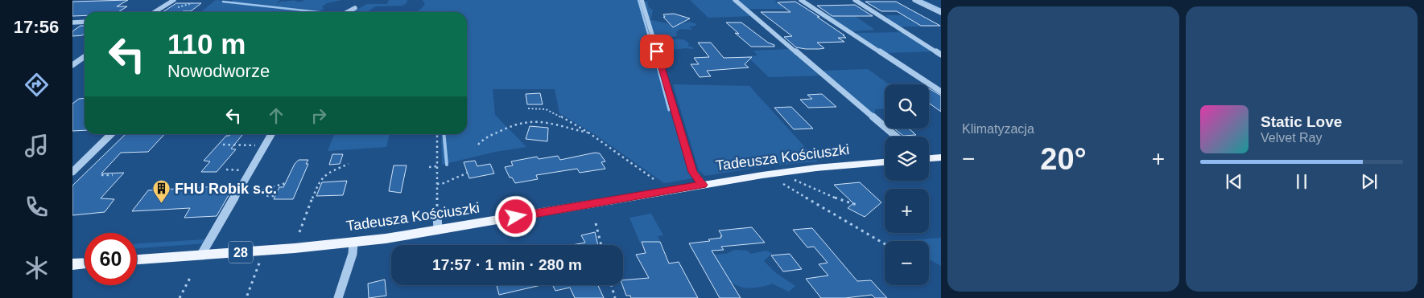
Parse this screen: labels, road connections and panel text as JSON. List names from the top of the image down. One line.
{"streets":{"main road":["Tadeusza Kościuszki","28"]},"places":{"building":["FHU Robik s.c."]},"page":{"tabs":"17:56","tile":"Klimatyzacja","turn":["110 m","Nowodworze"],"map_buttons":["+","−"],"song":["Static Love","Velvet Ray"],"heat":["−","20°","+"],"limit":"60","trip":"17:57 · 1 min · 280 m"}}
